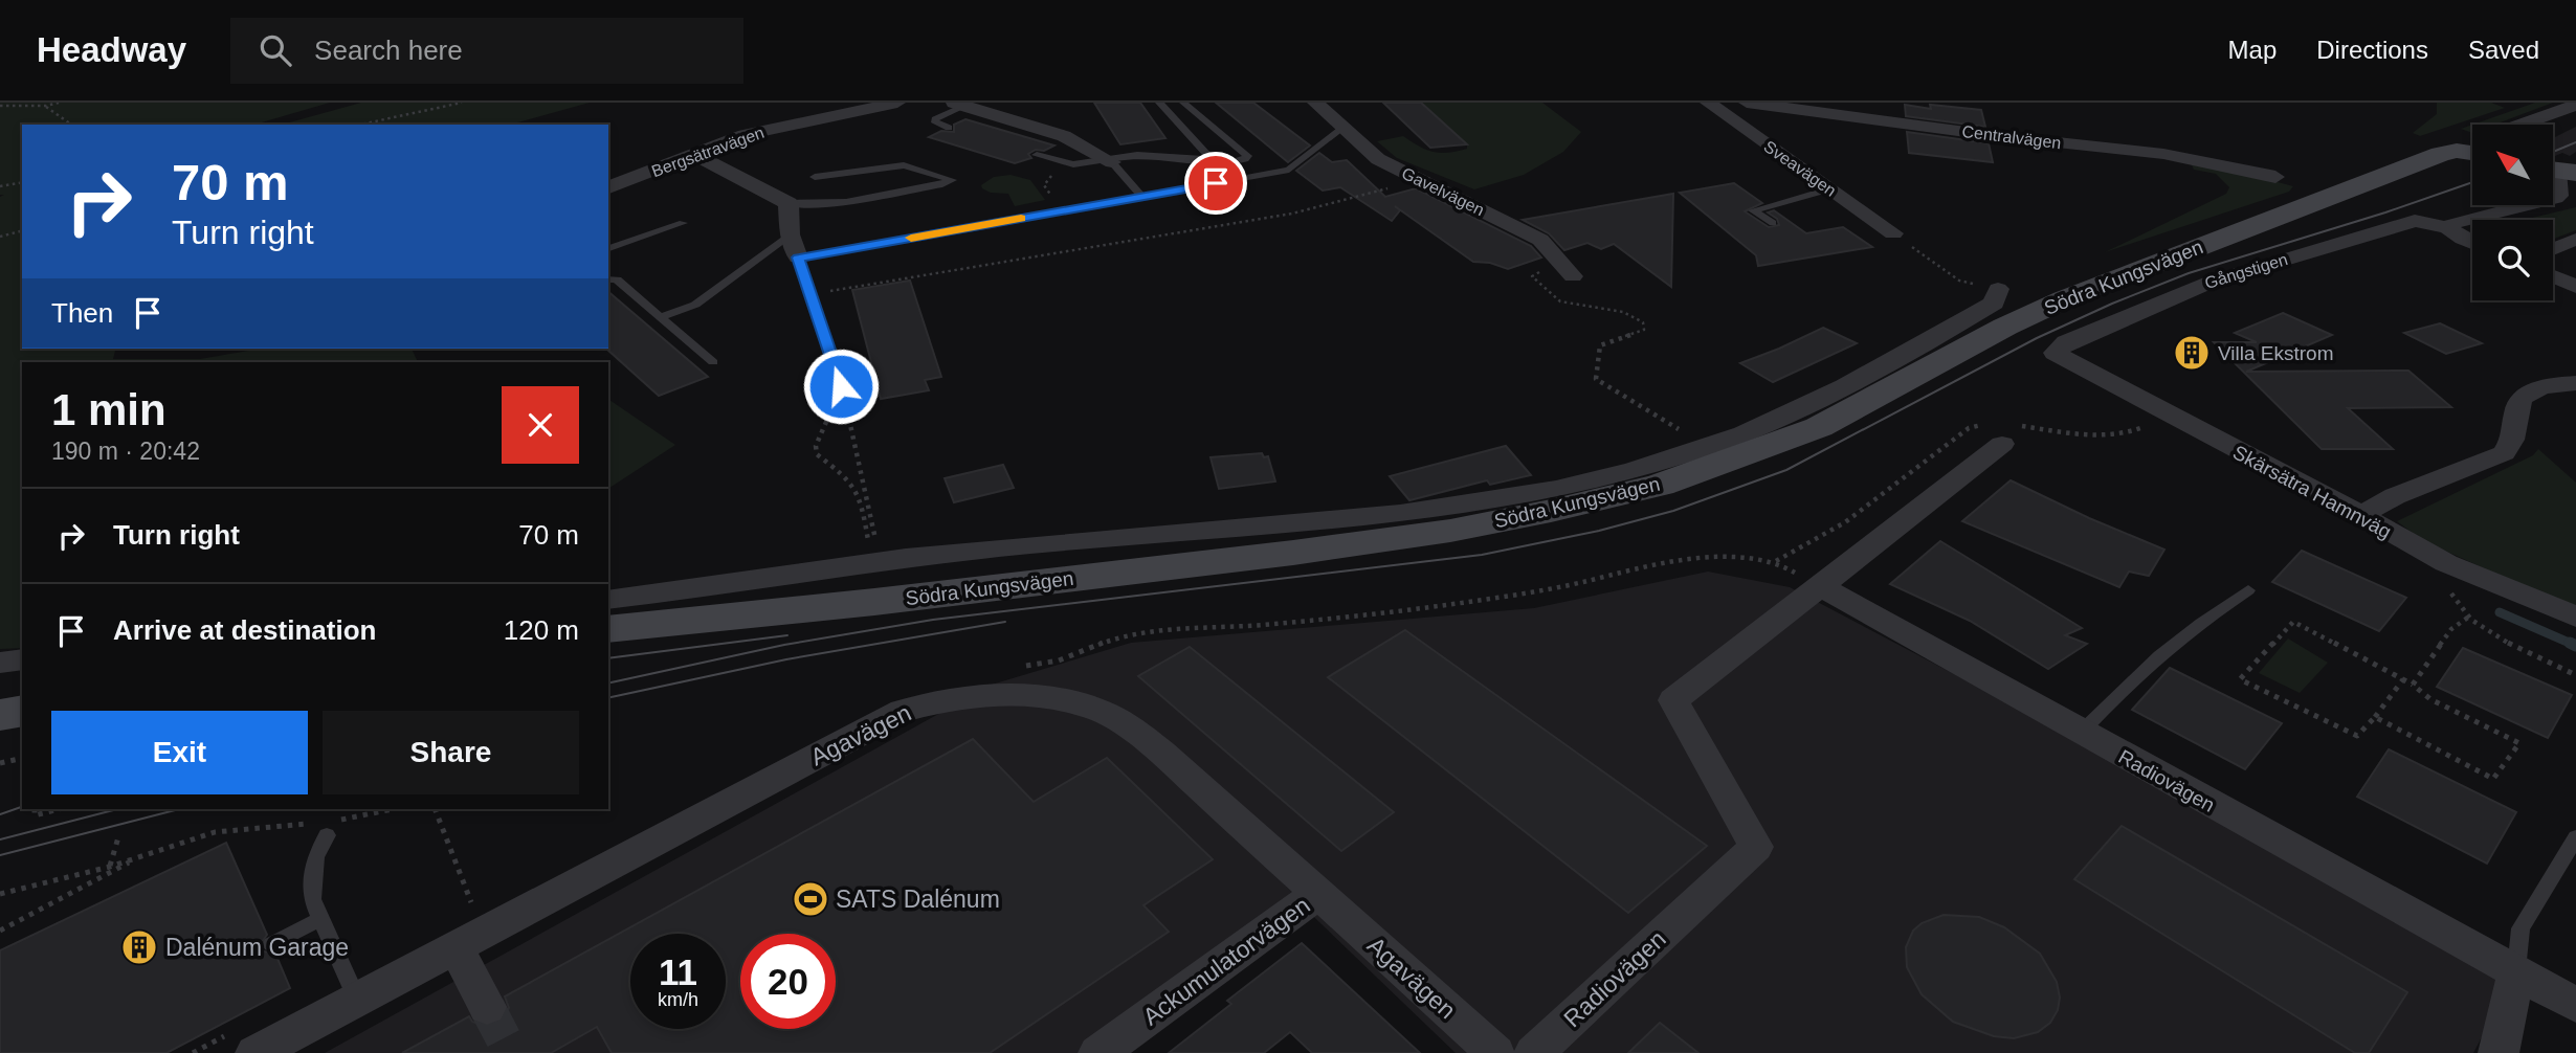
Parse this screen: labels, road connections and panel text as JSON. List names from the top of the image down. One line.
{"streets":{"main road":["Södra Kungsvägen"],"street":["Centralvägen","Bergsätravägen","Sveavägen","Gavelvägen","Gångstigen","Skärsätra Hamnväg","Agavägen","Radiovägen","Ackumulatorvägen"]},"crossings":[["Gångstigen","Skärsätra Hamnväg"],["Agavägen","Ackumulatorvägen"]],"places":{"building":["Villa Ekstrom","Dalénum Garage"],"sports":["SATS Dalénum"]},"north":"top left","page":{"header":"Headway","search":"Search here","nav":["Map","Directions","Saved"],"turn":["70 m","Turn right"],"then":"Then","heading":["1 min","190 m · 20:42"],"list":[{"name":"Turn right","value":"70 m"},{"name":"Arrive at destination","value":"120 m"}],"buttons":["Exit","Share"],"speed":"11 km/h","limit":"20"}}
